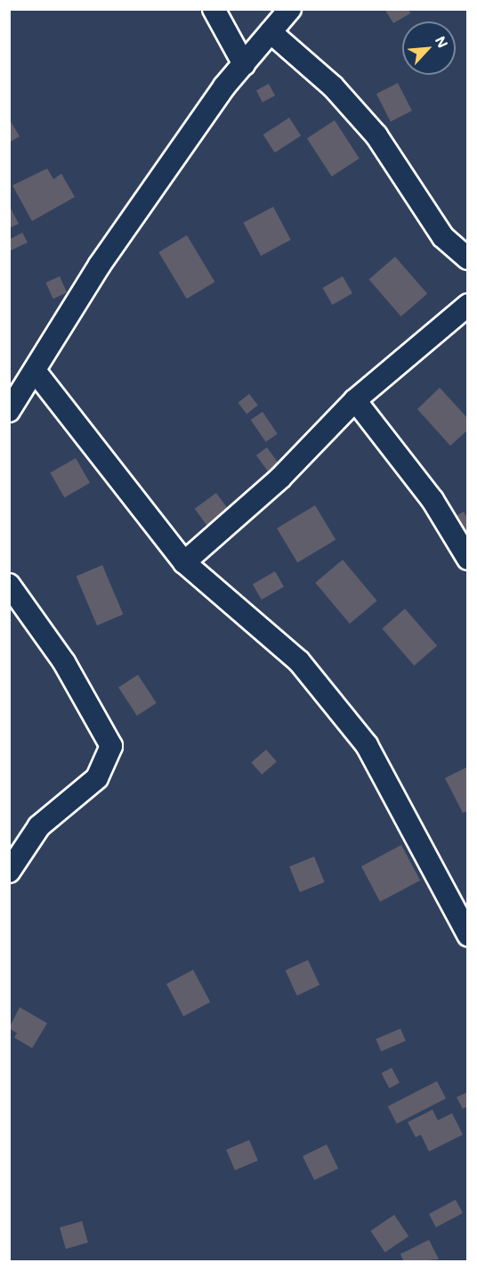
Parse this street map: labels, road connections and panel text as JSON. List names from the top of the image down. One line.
{"north":"top right"}
